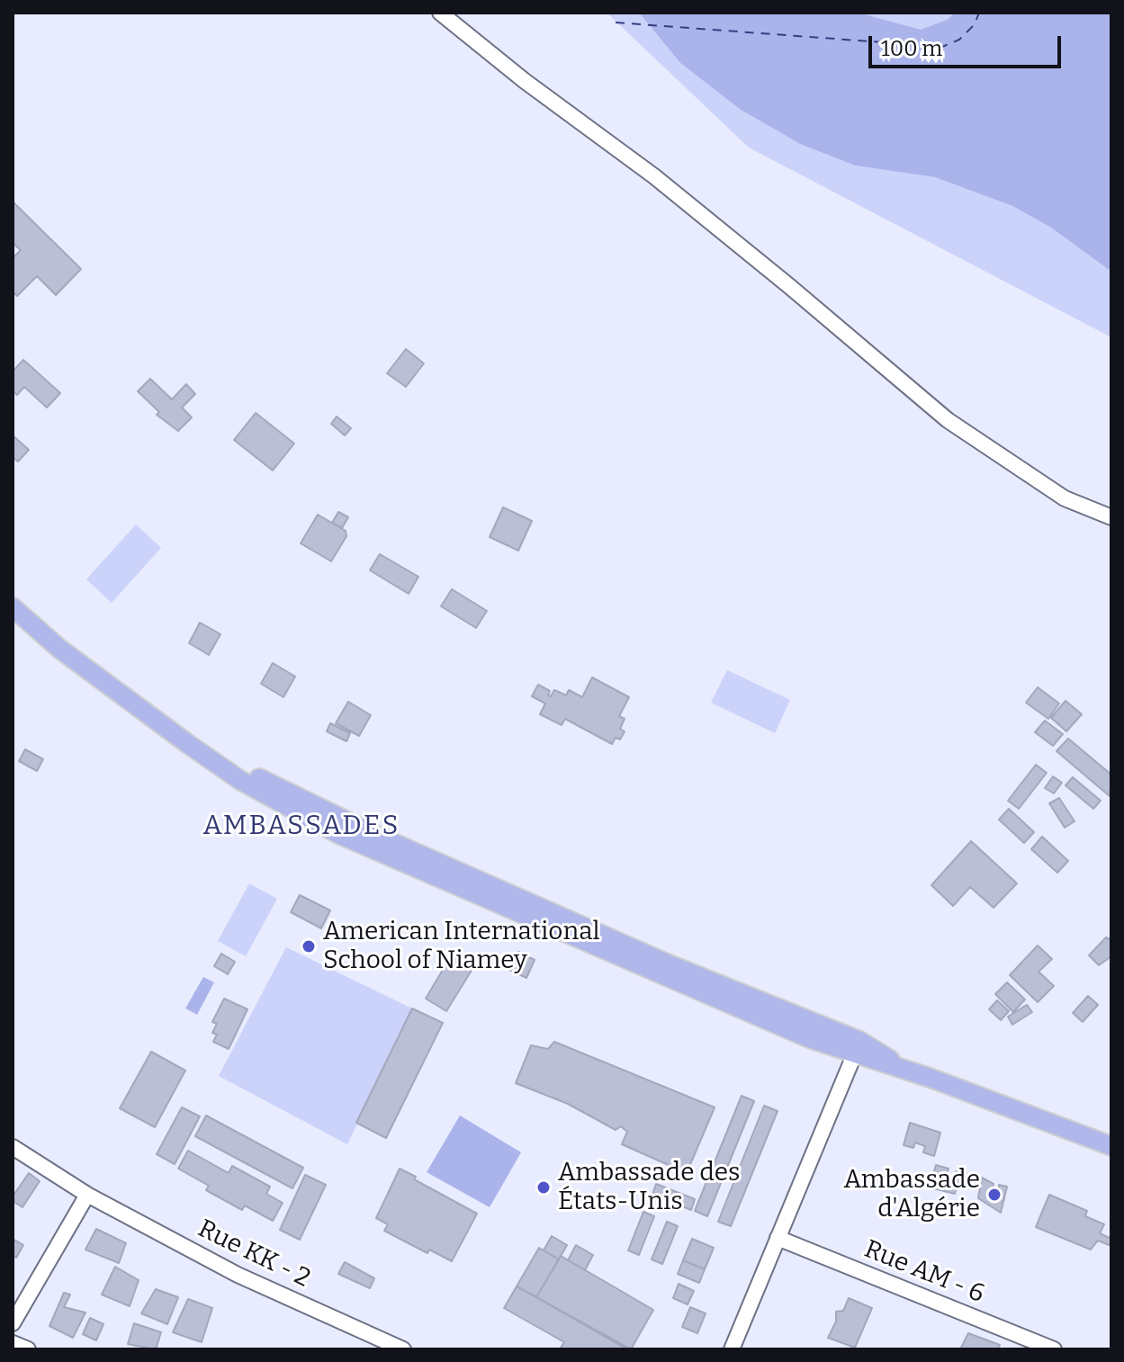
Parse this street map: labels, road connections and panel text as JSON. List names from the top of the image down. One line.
{"streets":{"street":["Rue KK - 2","Rue AM - 6"]},"districts":["AMBASSADES"],"places":["American International School of Niamey","Ambassade des États-Unis","Ambassade d'Algérie"],"scale_bar":"100 m"}
